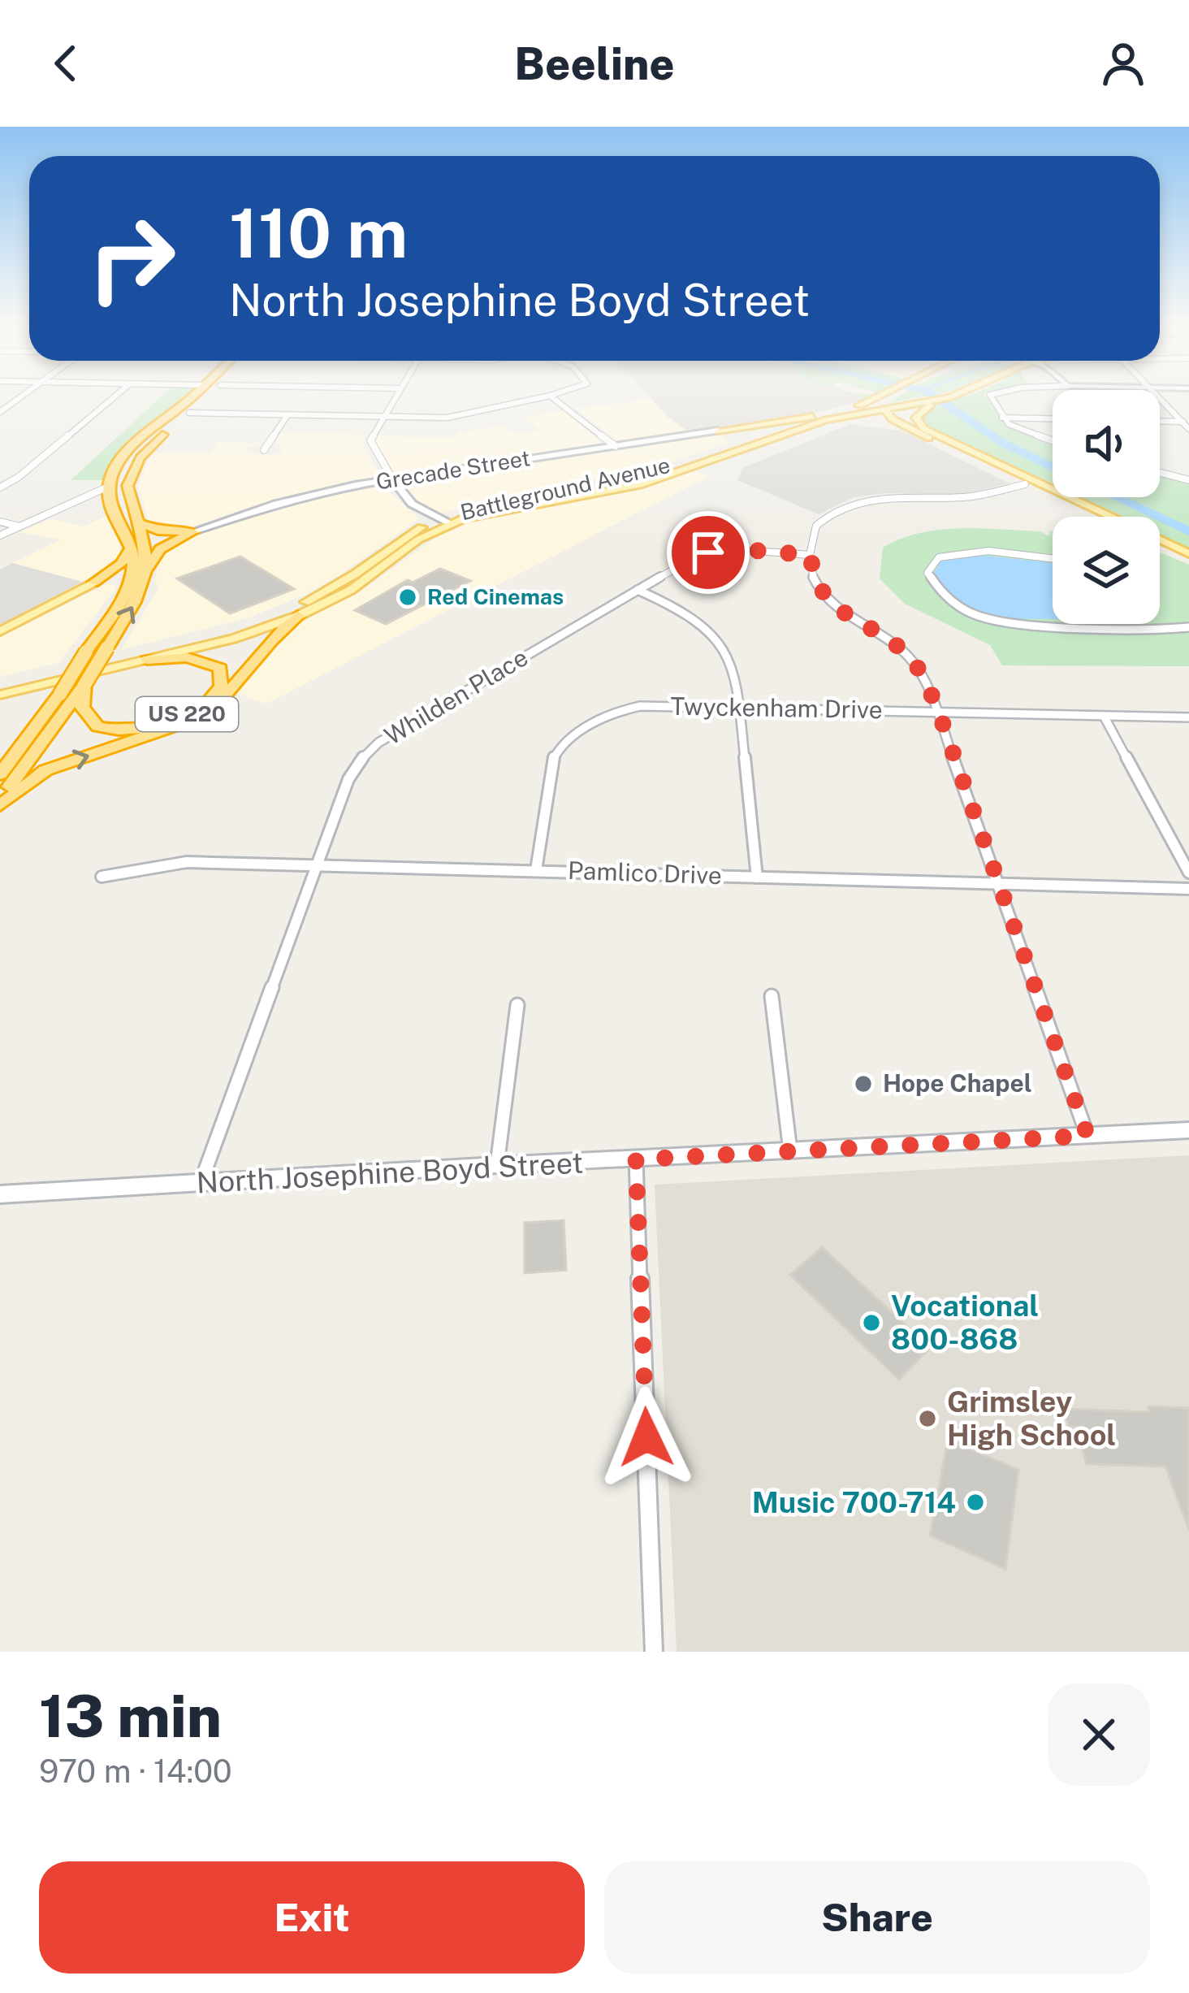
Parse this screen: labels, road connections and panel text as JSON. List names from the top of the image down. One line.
{"streets":{"highway":["US 220"],"main road":["Battleground Avenue"],"street":["Grecade Street","Whilden Place","Twyckenham Drive","Pamlico Drive","North Josephine Boyd Street"]},"crossings":[["Battleground Avenue","US 220"],["Whilden Place","Pamlico Drive"],["Whilden Place","North Josephine Boyd Street"],["Twyckenham Drive","Pamlico Drive"]],"places":["Red Cinemas","Hope Chapel","Vocational 800-868","Grimsley High School","Music 700-714"],"page":{"header":"Beeline","turn":["110 m","North Josephine Boyd Street"],"heading":["13 min","970 m · 14:00"],"buttons":["Exit","Share"]}}
